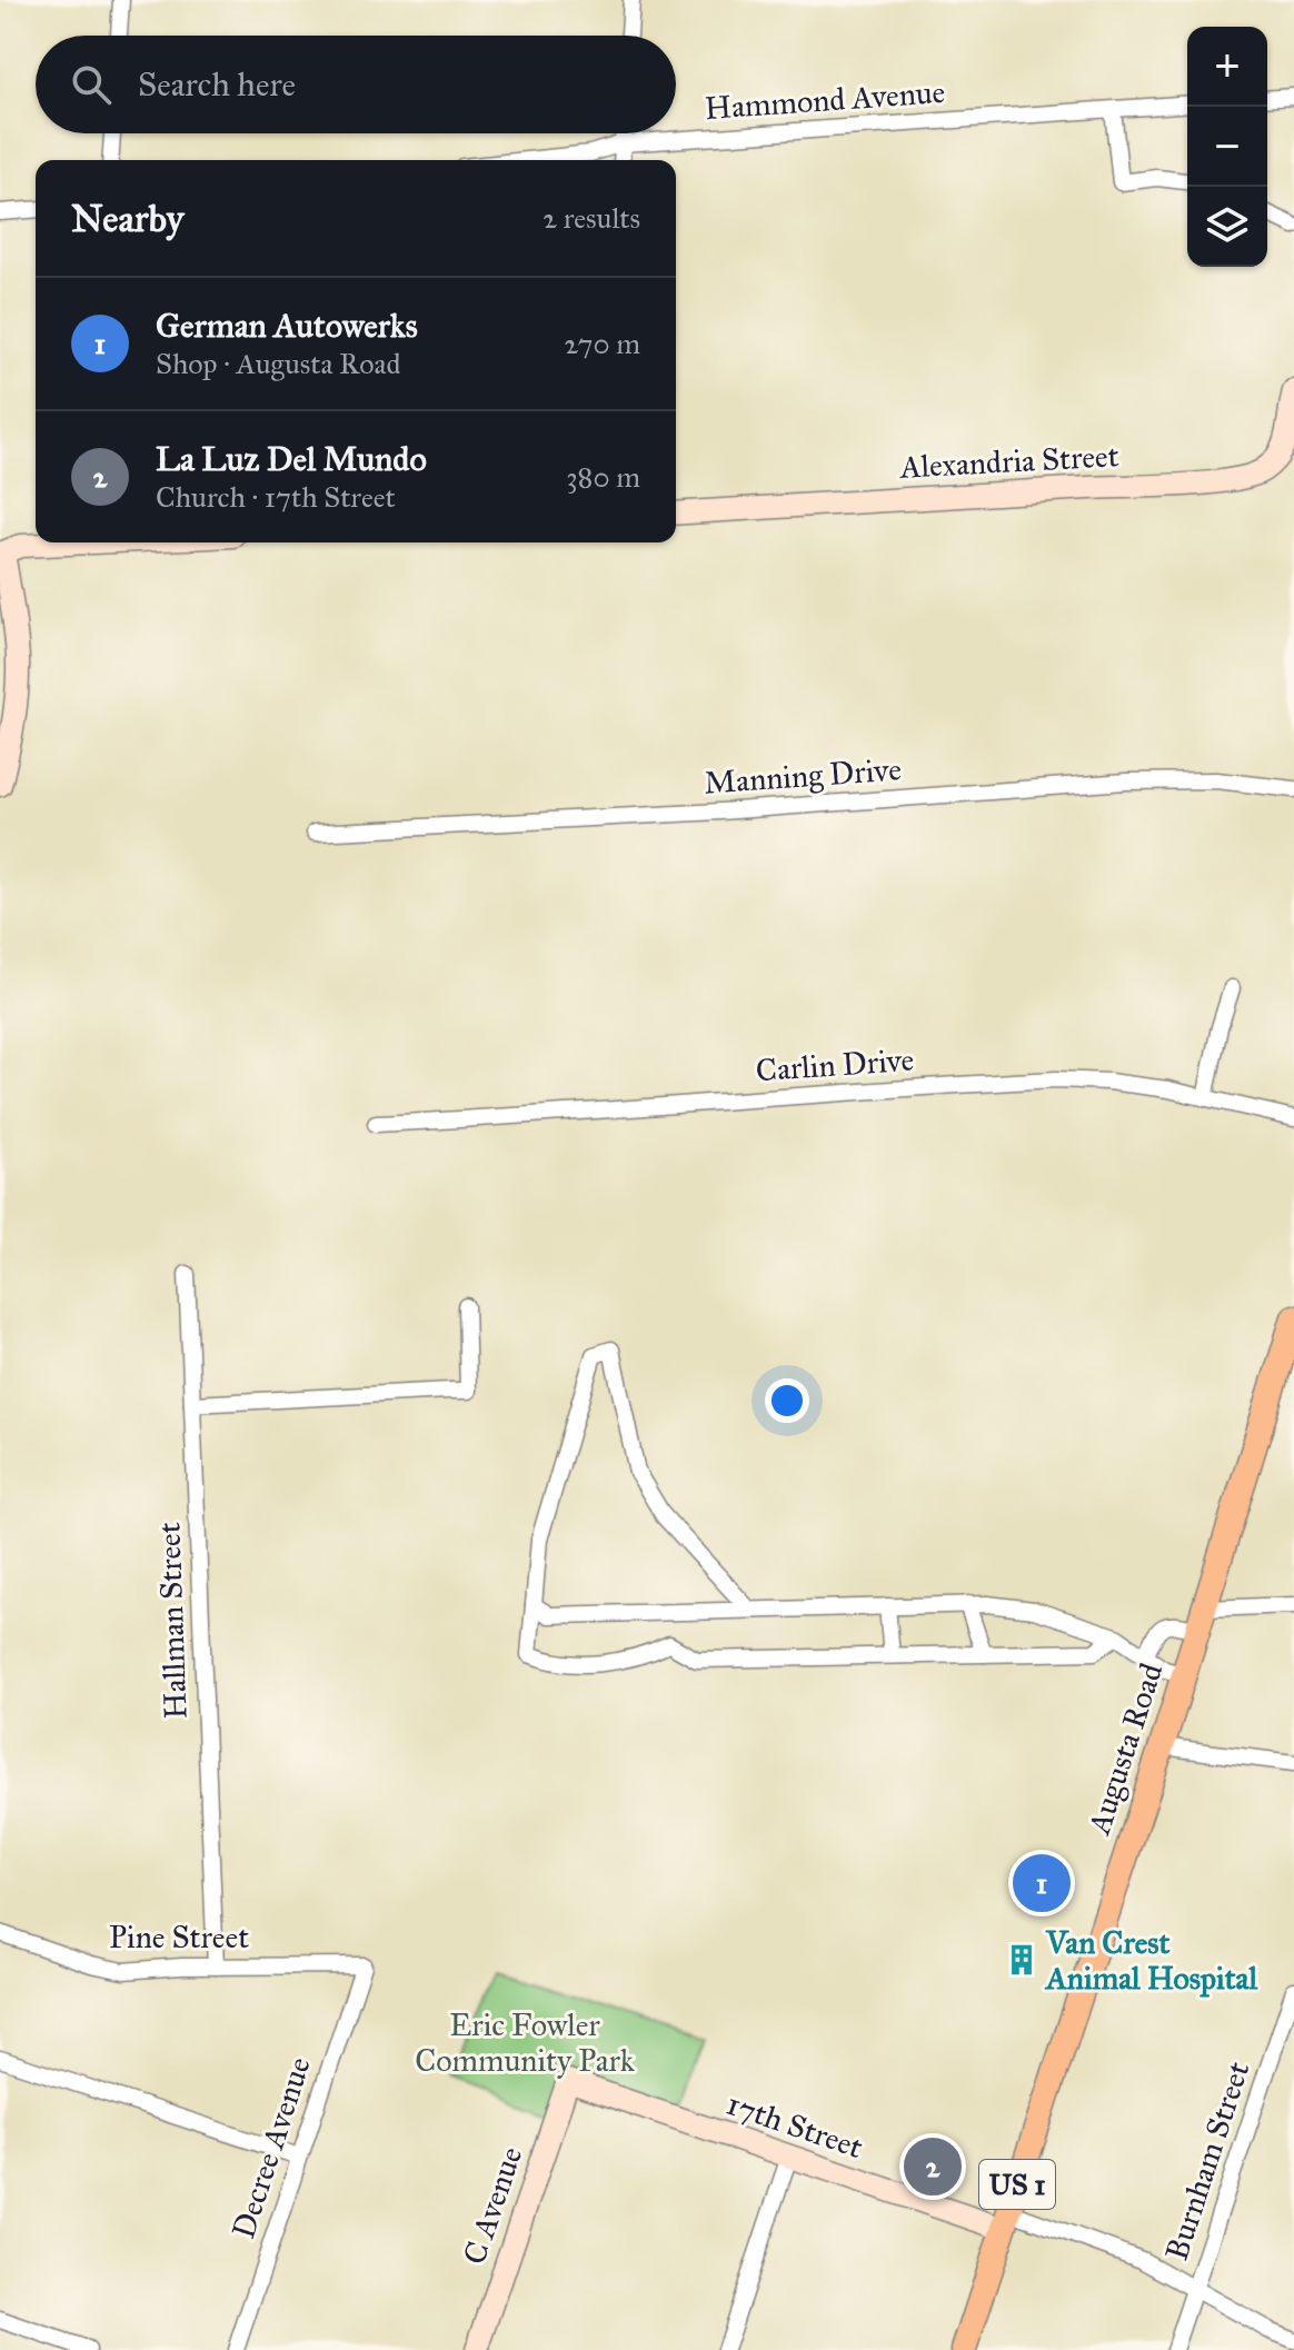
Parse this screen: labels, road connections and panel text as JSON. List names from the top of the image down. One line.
{"streets":{"main road":["Augusta Road","US 1"],"street":["Hammond Avenue","Alexandria Street","Manning Drive","Carlin Drive","Hallman Street","Pine Street","17th Street","Decree Avenue","Burnham Street","C Avenue"]},"crossings":[["Hallman Street","Pine Street"],["Augusta Road","17th Street"],["Pine Street","Decree Avenue"],["17th Street","C Avenue"]],"parks":["Eric Fowler Community Park"],"places":{"building":["Van Crest Animal Hospital"]},"page":{"map_buttons":["+","−"],"search":"Search here","heading":["Nearby","2 results"],"list":[{"mark":"1","name":"German Autowerks","note":"Shop · Augusta Road","value":"270 m"},{"mark":"2","name":"La Luz Del Mundo","note":"Church · 17th Street","value":"380 m"}],"pins":["1","2"]}}
